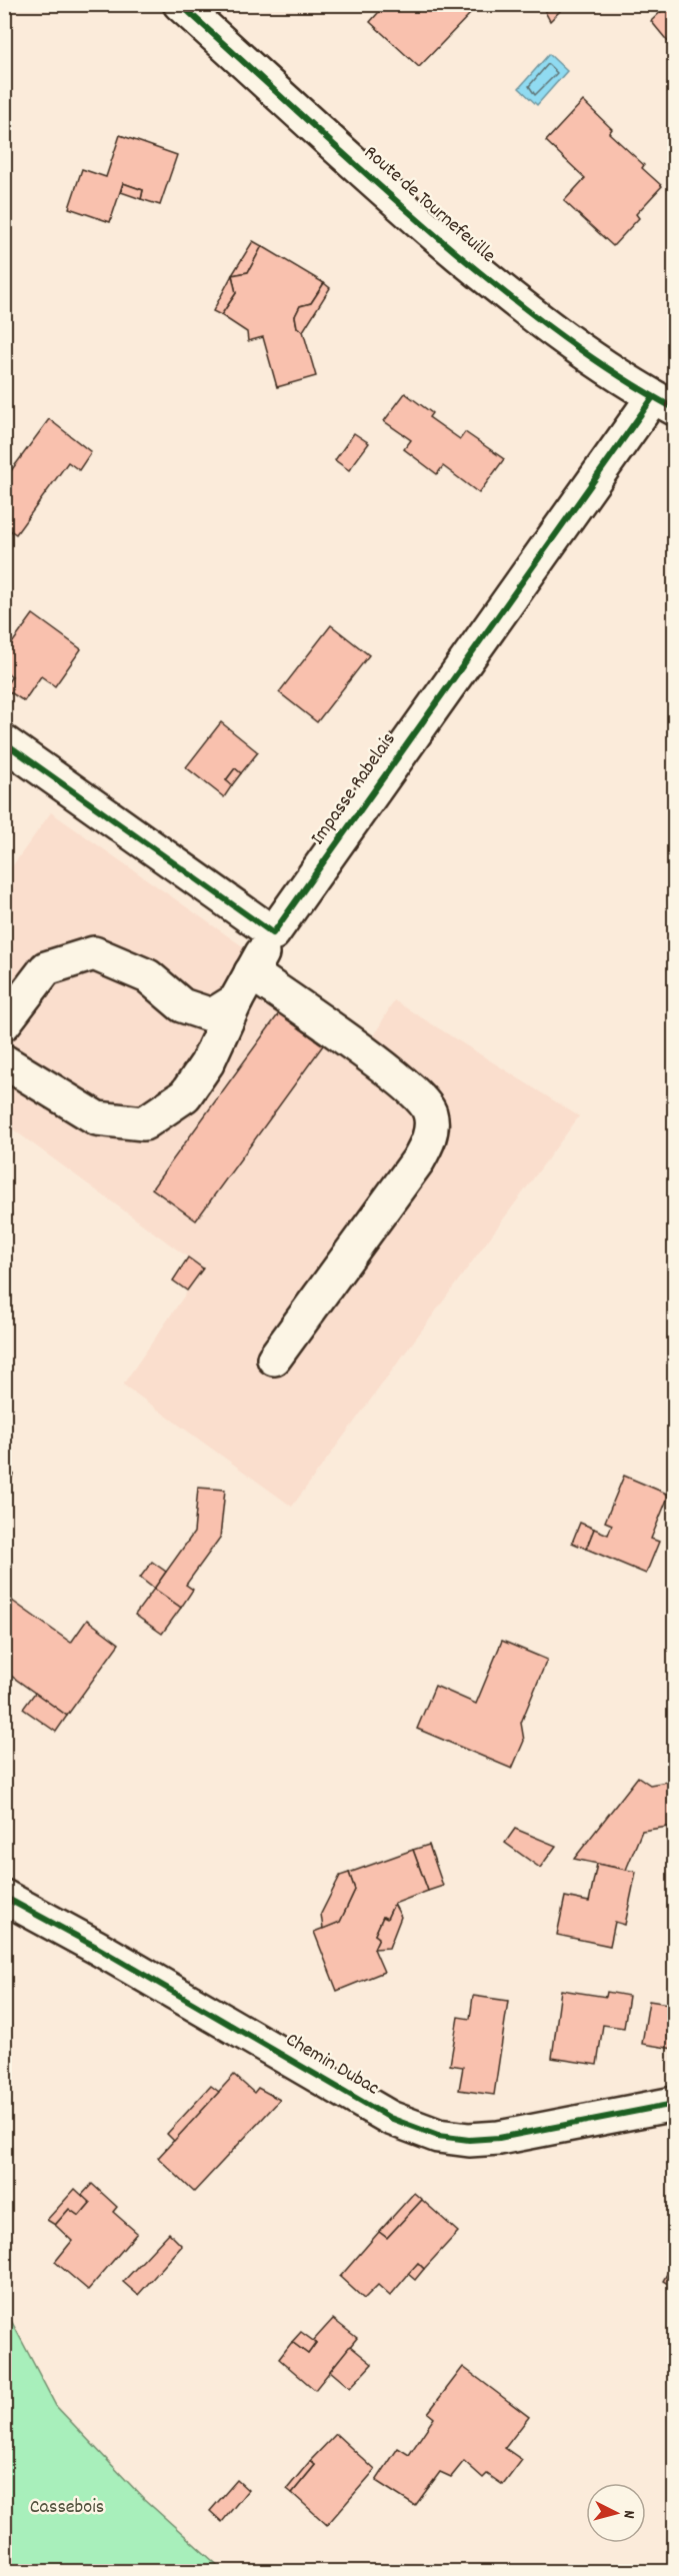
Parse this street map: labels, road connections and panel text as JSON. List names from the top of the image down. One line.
{"streets":{"street":["Route de Tournefeuille","Impasse Rabelais","Chemin Dubac"]},"crossings":[["Route de Tournefeuille","Impasse Rabelais"]],"parks":["Cassebois"],"north":"right"}
